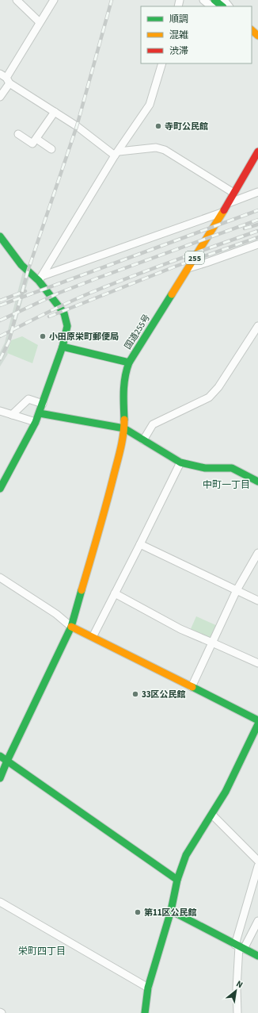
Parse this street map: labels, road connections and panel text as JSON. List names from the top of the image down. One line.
{"streets":{"main road":["255","国道255号"]},"districts":["中町一丁目","栄町四丁目"],"places":["寺町公民館","小田原栄町郵便局","33区公民館","第11区公民館"],"legend":["順調","混雑","渋滞"],"north":"top right"}
